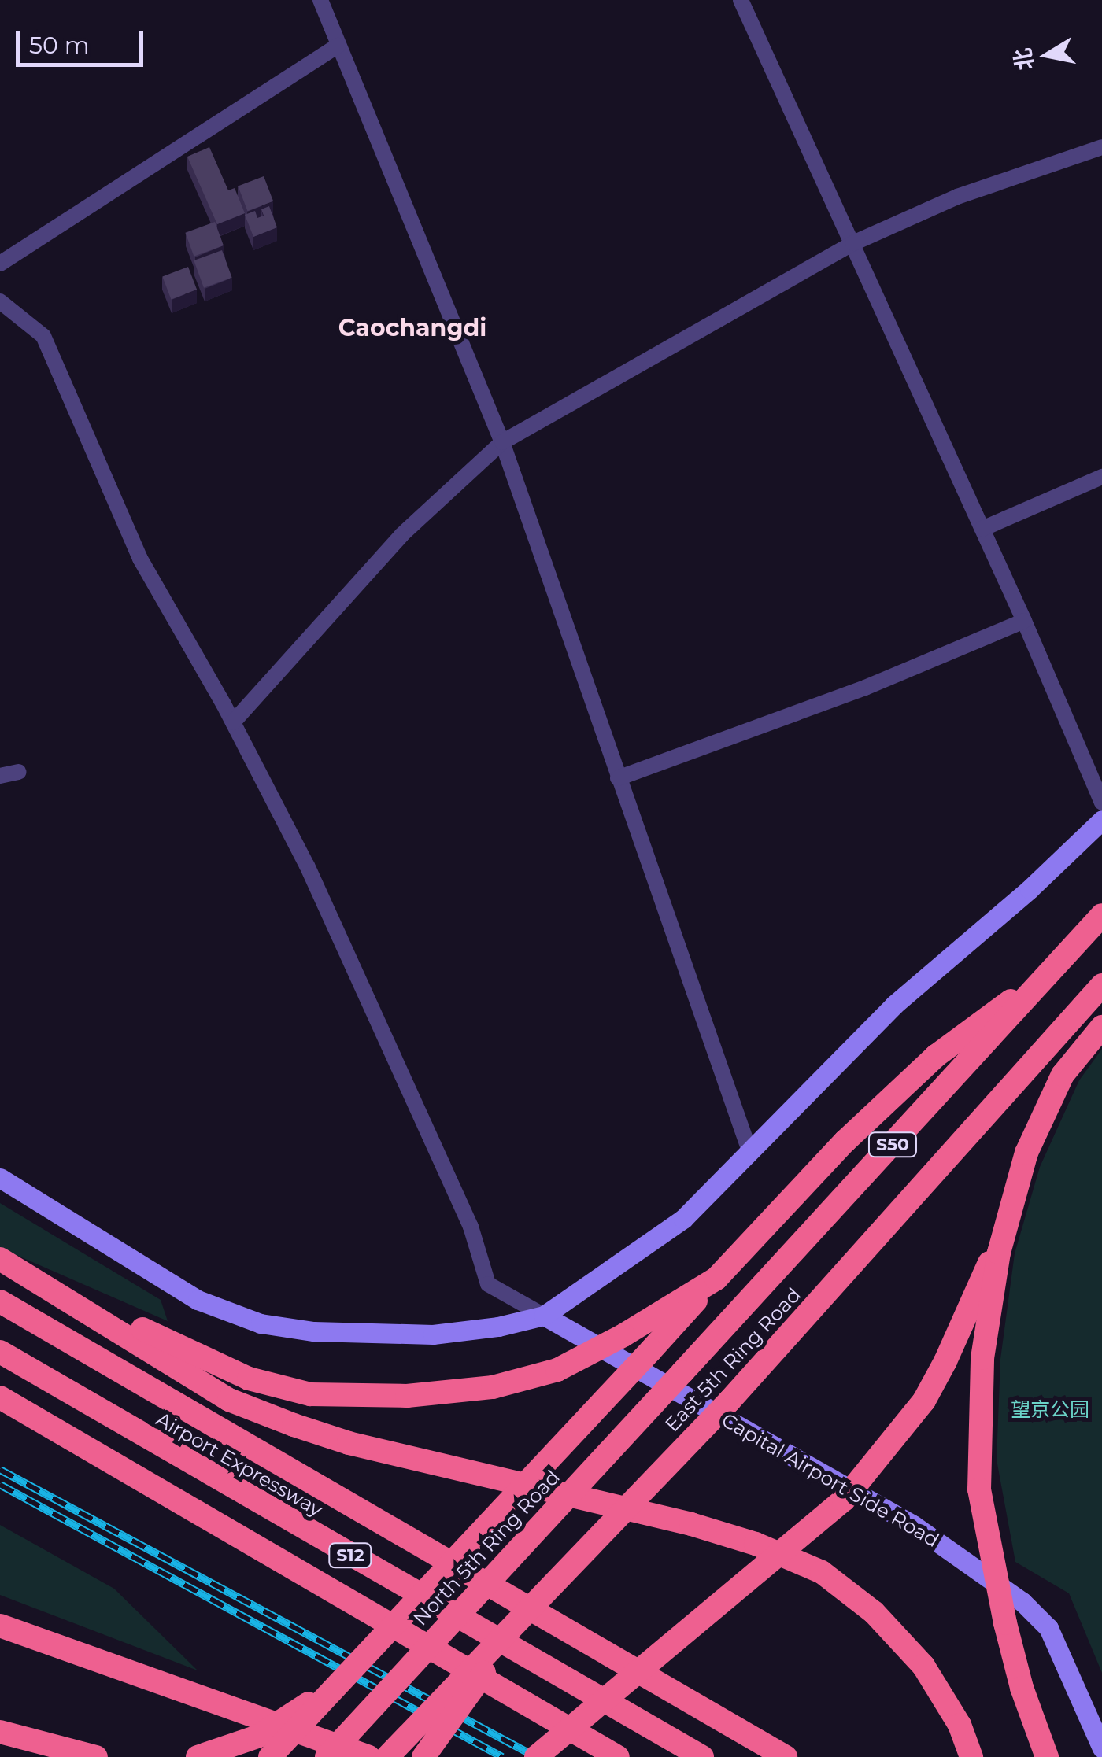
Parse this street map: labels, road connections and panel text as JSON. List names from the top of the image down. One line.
{"streets":{"highway":["S50","East 5th Ring Road","Airport Expressway","North 5th Ring Road","S12"],"street":["Capital Airport Side Road"]},"crossings":[["East 5th Ring Road","North 5th Ring Road"]],"districts":["Caochangdi"],"parks":["望京公园"],"scale_bar":"50 m","north":"left"}
